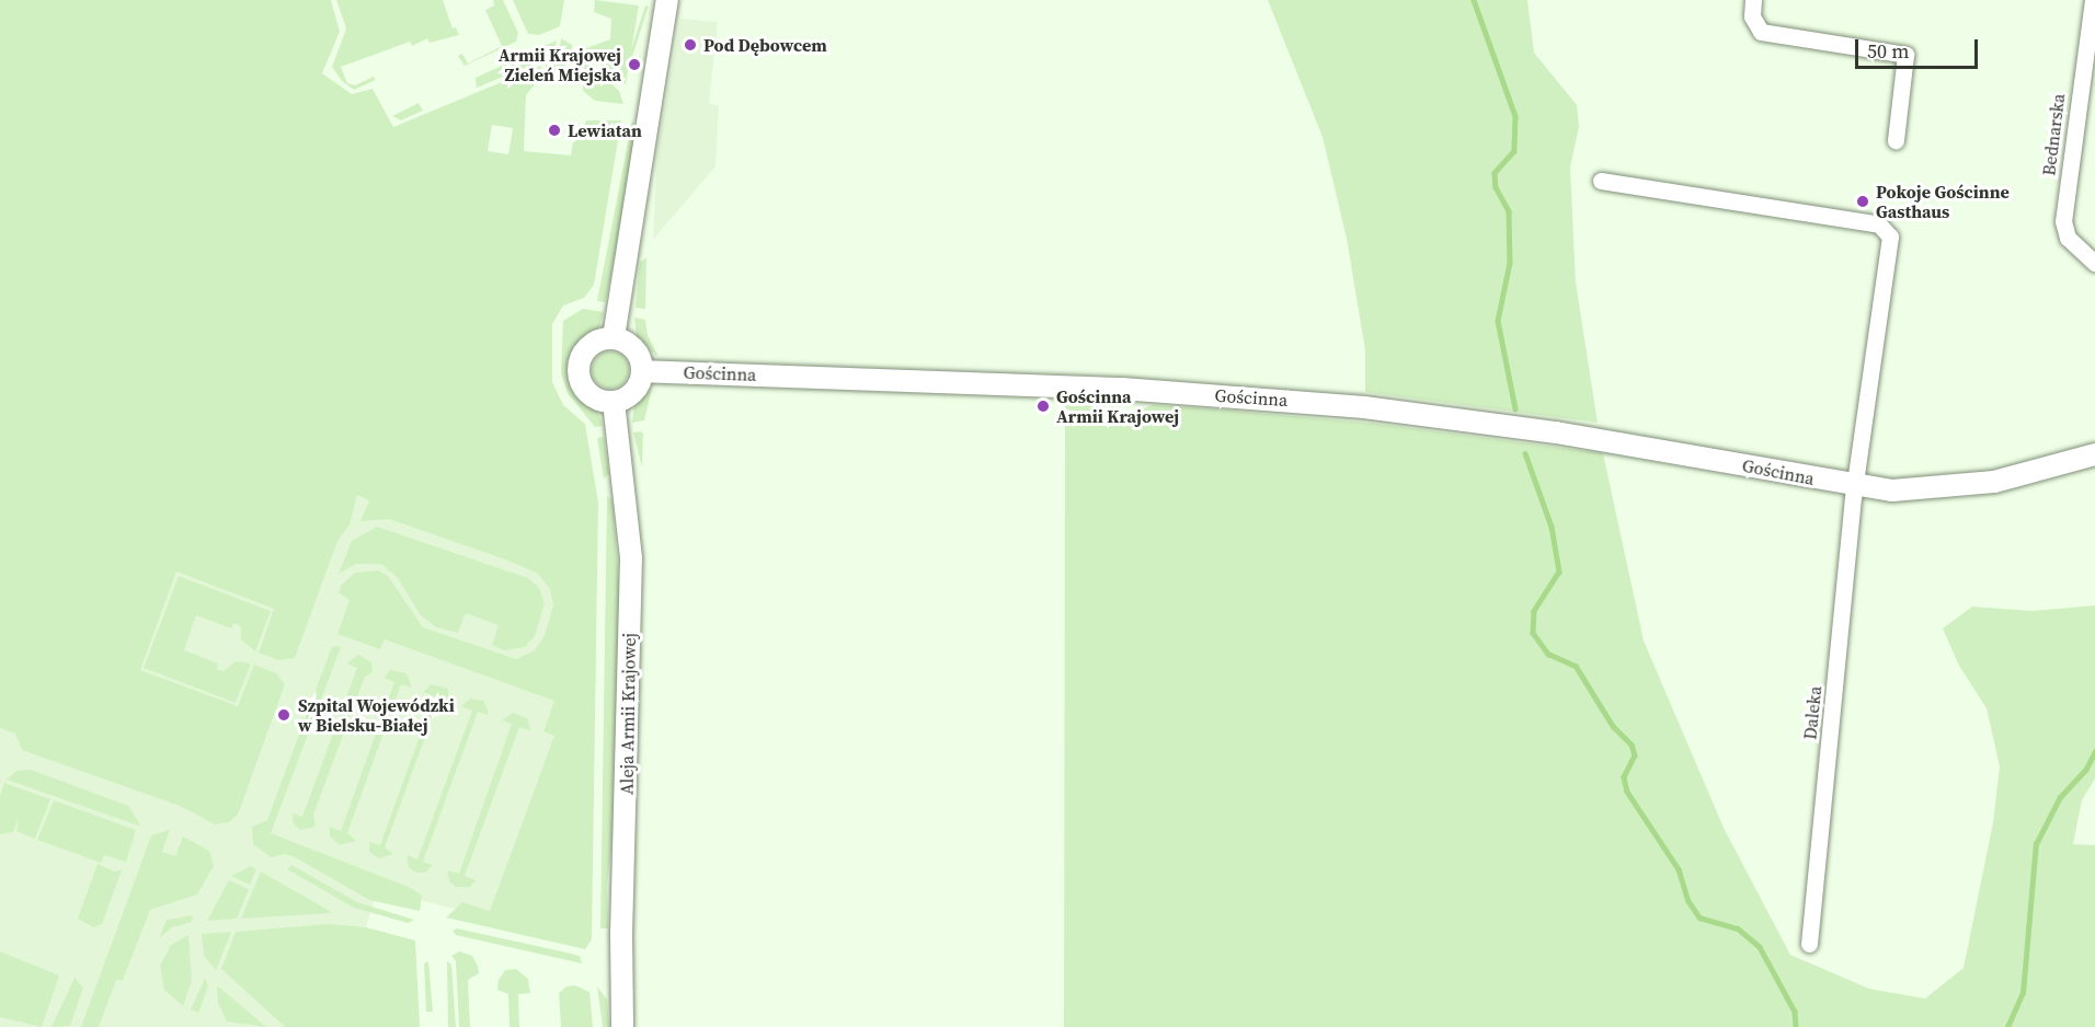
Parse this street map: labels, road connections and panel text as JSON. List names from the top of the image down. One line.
{"streets":{"street":["Bednarska","Gościnna","Daleka","Aleja Armii Krajowej"]},"crossings":[["Gościnna","Daleka"],["Gościnna","Aleja Armii Krajowej"]],"places":["Pod Dębowcem","Armii Krajowej Zieleń Miejska","Lewiatan","Pokoje Gościnne Gasthaus","Gościnna Armii Krajowej","Szpital Wojewódzki w Bielsku-Białej"],"scale_bar":"50 m"}
